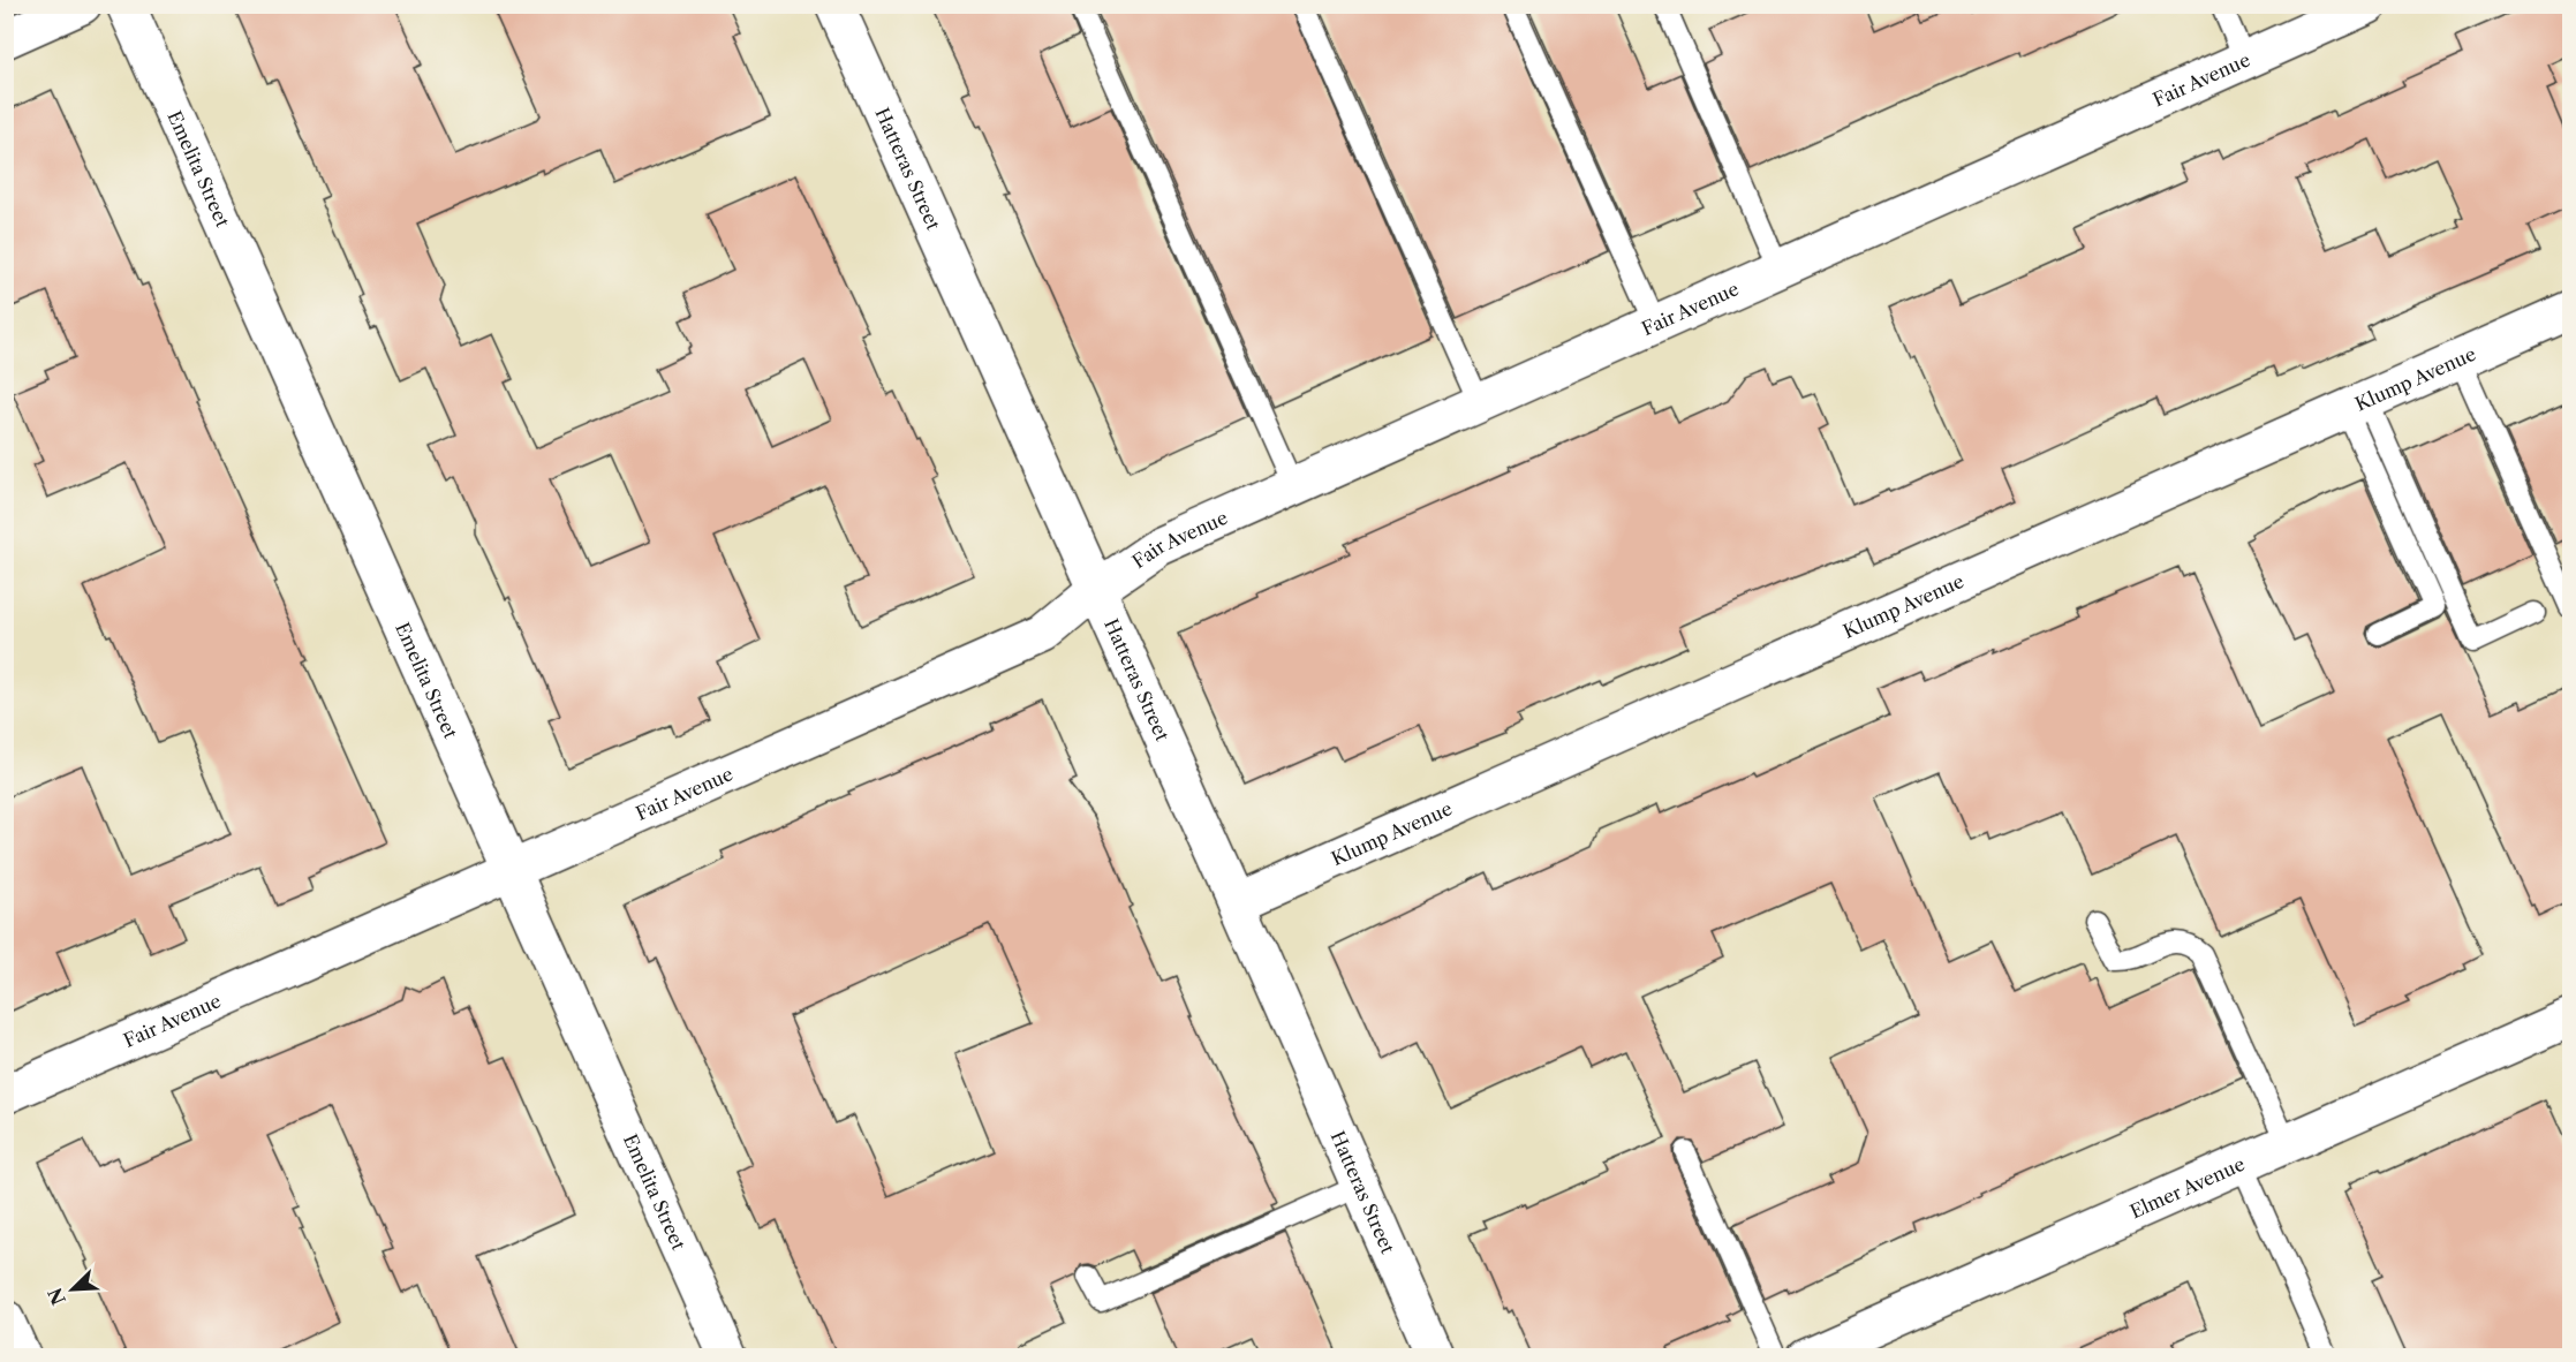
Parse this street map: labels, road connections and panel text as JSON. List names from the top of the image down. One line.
{"streets":{"street":["Fair Avenue","Emelita Street","Hatteras Street","Klump Avenue","Elmer Avenue"]},"crossings":[["Fair Avenue","Emelita Street"],["Fair Avenue","Hatteras Street"],["Hatteras Street","Klump Avenue"]],"north":"bottom left"}
